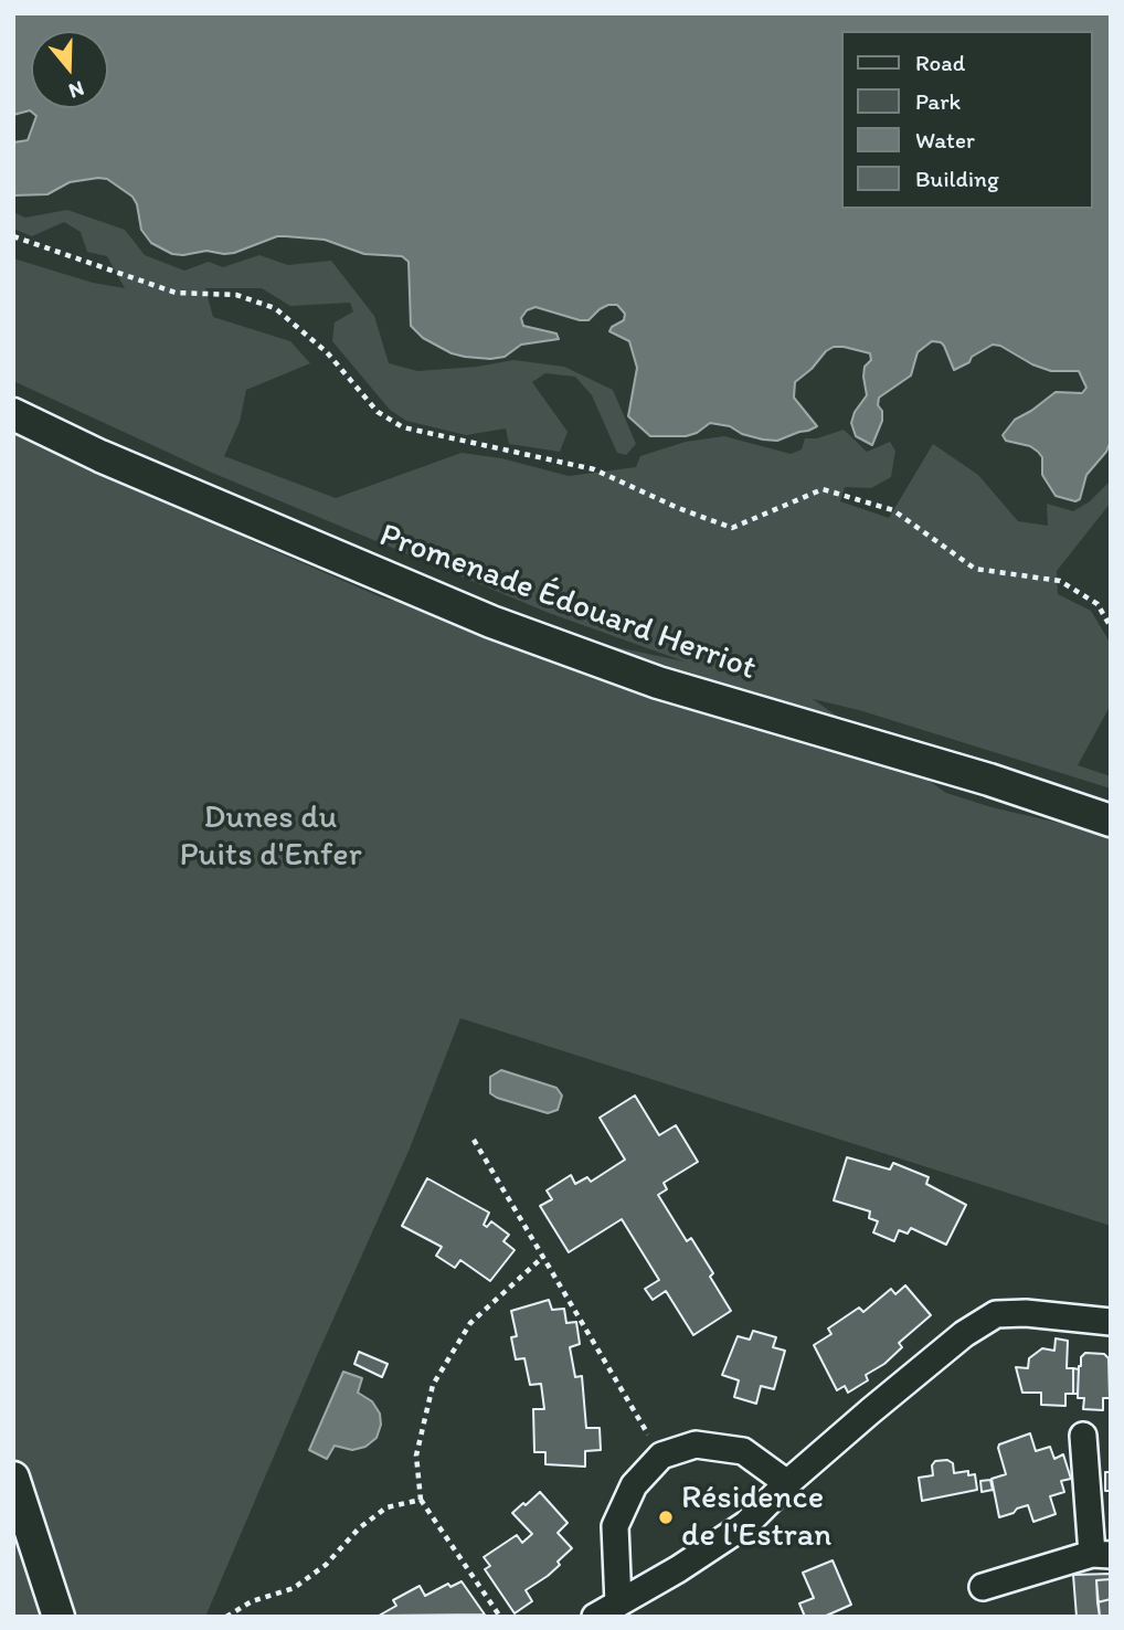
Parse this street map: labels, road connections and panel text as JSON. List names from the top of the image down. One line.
{"streets":{"street":["Promenade Édouard Herriot"]},"parks":["Dunes du Puits d'Enfer"],"places":["Résidence de l'Estran"],"legend":["Road","Park","Water","Building"],"north":"bottom"}
